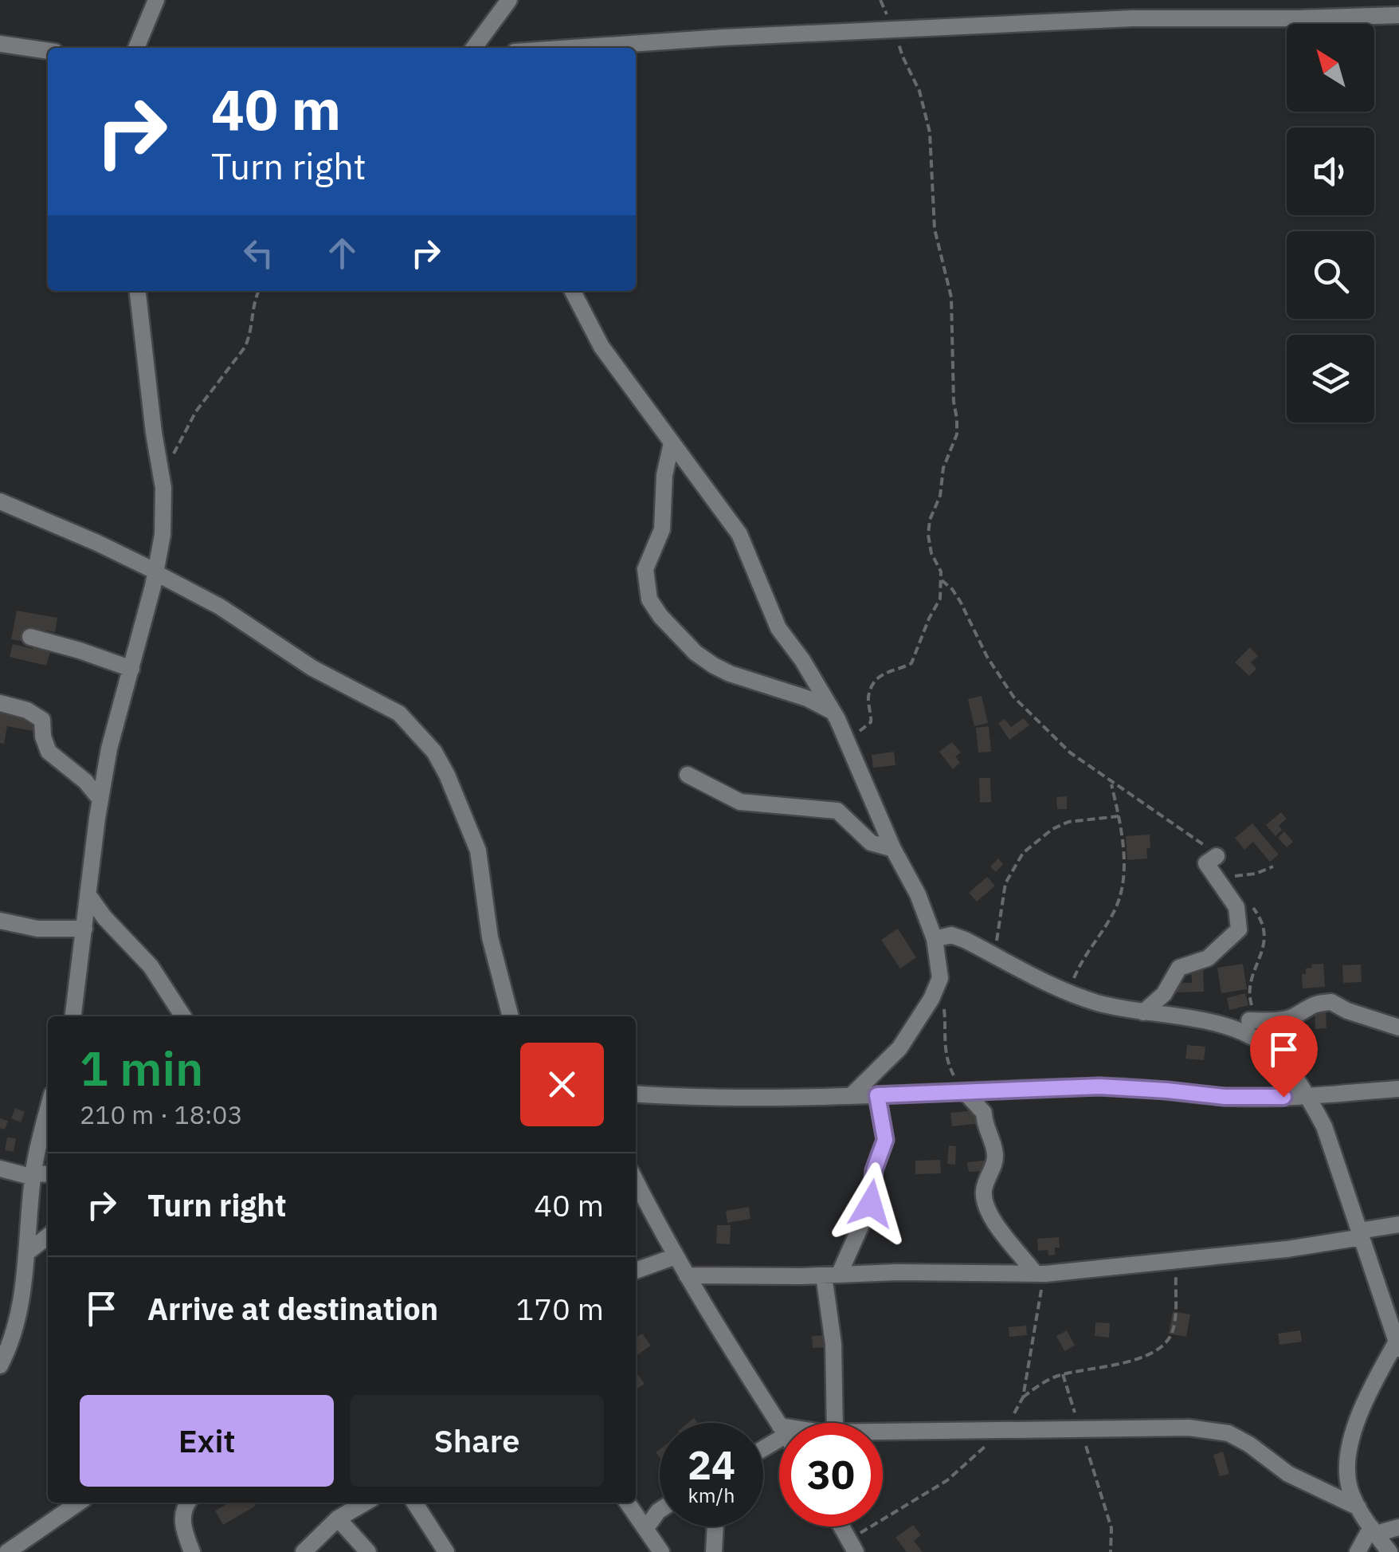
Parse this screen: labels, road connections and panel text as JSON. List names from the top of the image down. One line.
{"north":"top left","page":{"turn":["40 m","Turn right"],"heading":["1 min","210 m · 18:03"],"list":[{"name":"Turn right","value":"40 m"},{"name":"Arrive at destination","value":"170 m"}],"buttons":["Exit","Share"],"speed":"24 km/h","limit":"30"}}
